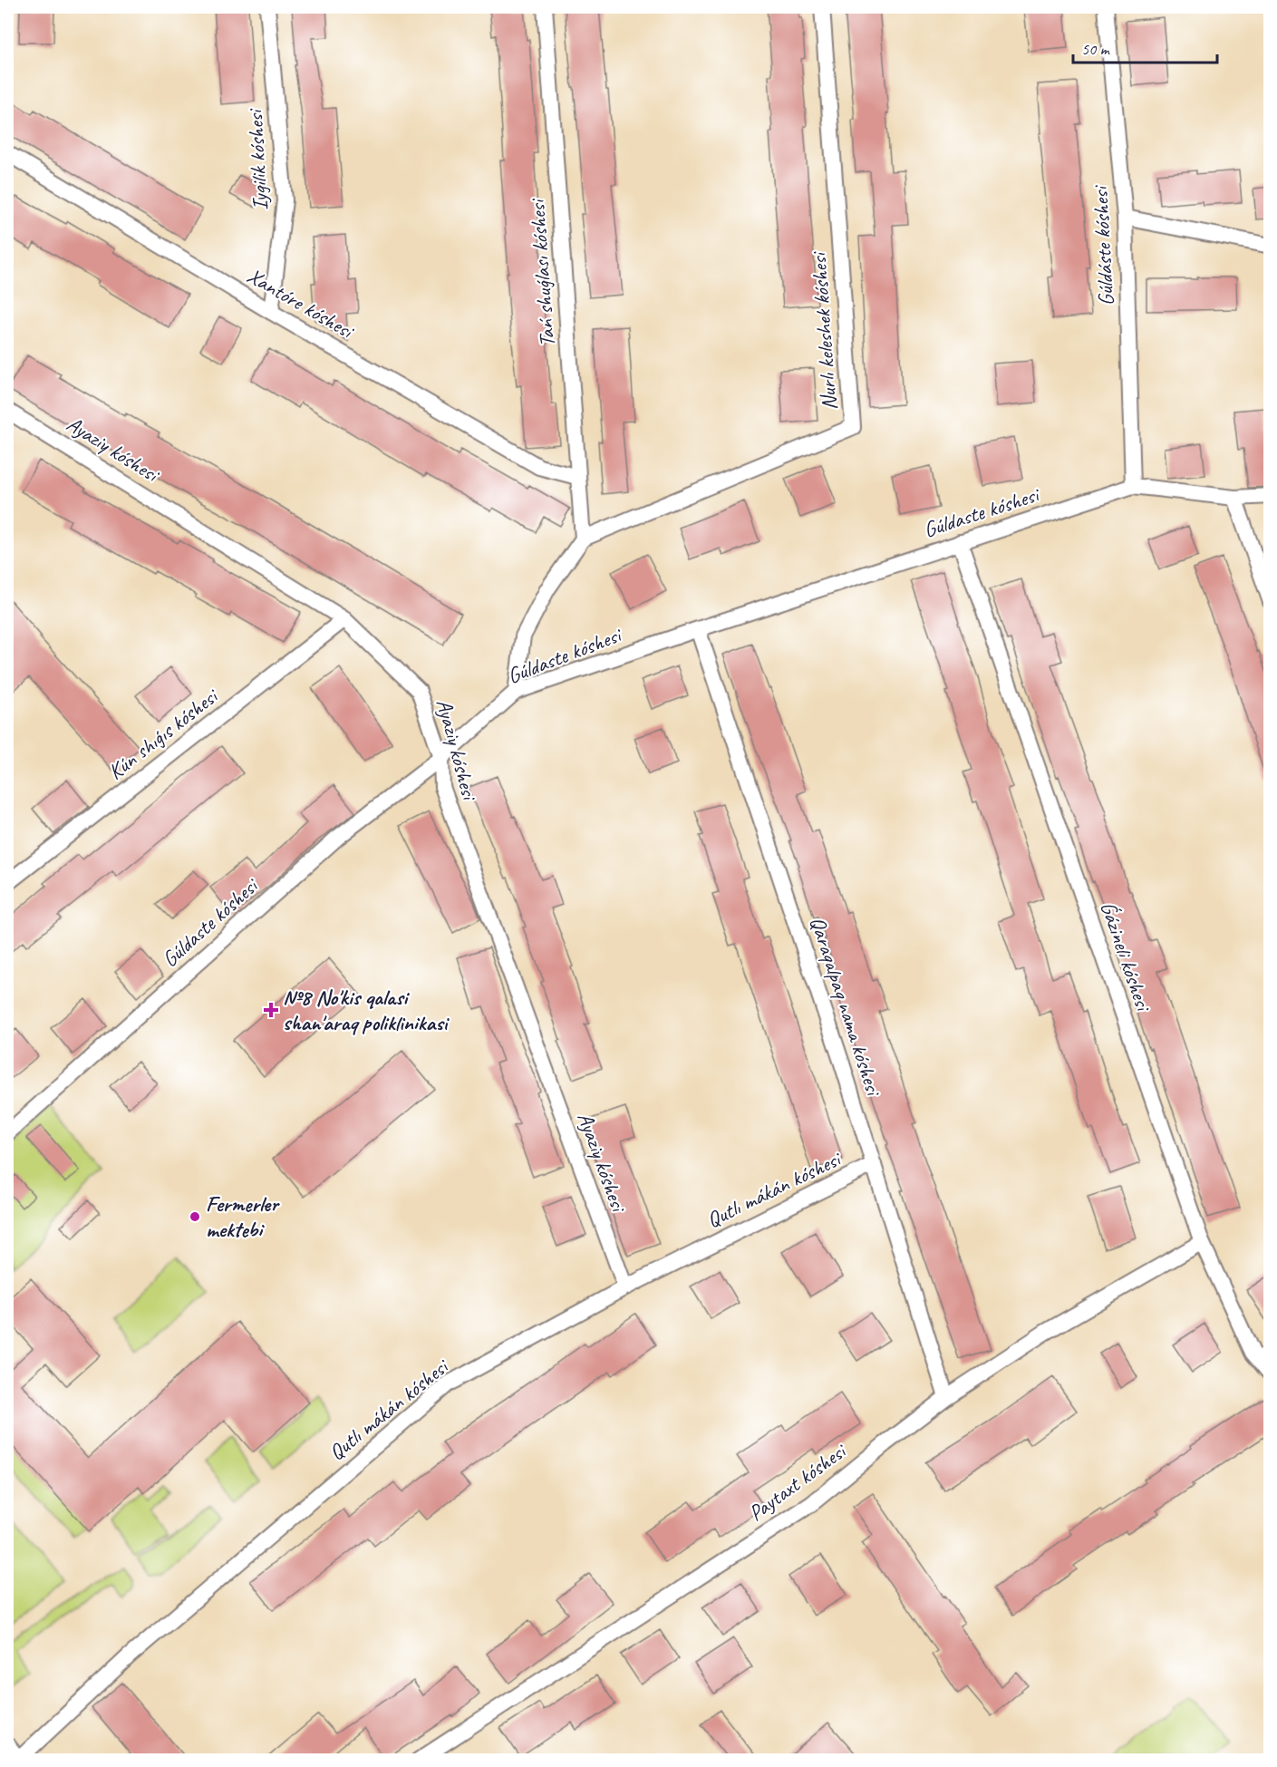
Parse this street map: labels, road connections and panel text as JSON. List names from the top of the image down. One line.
{"streets":{"street":["Iygilik kóshesi","Gúldáste kóshesi","Tań shuǵlası kóshesi","Xantóre kóshesi","Nurlı keleshek kóshesi","Ayaziy kóshesi","Gúldaste kóshesi","Kún shıǵıs kóshesi","Ǵázineli kóshesi","Qaraqalpaq nama kóshesi","Qutlı mákán kóshesi","Paytaxt kóshesi"]},"crossings":[["Iygilik kóshesi","Xantóre kóshesi"],["Gúldáste kóshesi","Gúldaste kóshesi"],["Tań shuǵlası kóshesi","Xantóre kóshesi"],["Tań shuǵlası kóshesi","Nurlı keleshek kóshesi"],["Ayaziy kóshesi","Gúldaste kóshesi"],["Ayaziy kóshesi","Kún shıǵıs kóshesi"],["Ayaziy kóshesi","Qutlı mákán kóshesi"],["Gúldaste kóshesi","Ǵázineli kóshesi"],["Gúldaste kóshesi","Qaraqalpaq nama kóshesi"],["Ǵázineli kóshesi","Paytaxt kóshesi"],["Qaraqalpaq nama kóshesi","Qutlı mákán kóshesi"],["Qaraqalpaq nama kóshesi","Paytaxt kóshesi"]],"places":{"health":["№8 No'kis qalasi shan'araq poliklinikasi"],"other":["Fermerler mektebi"]},"scale_bar":"50 m"}
